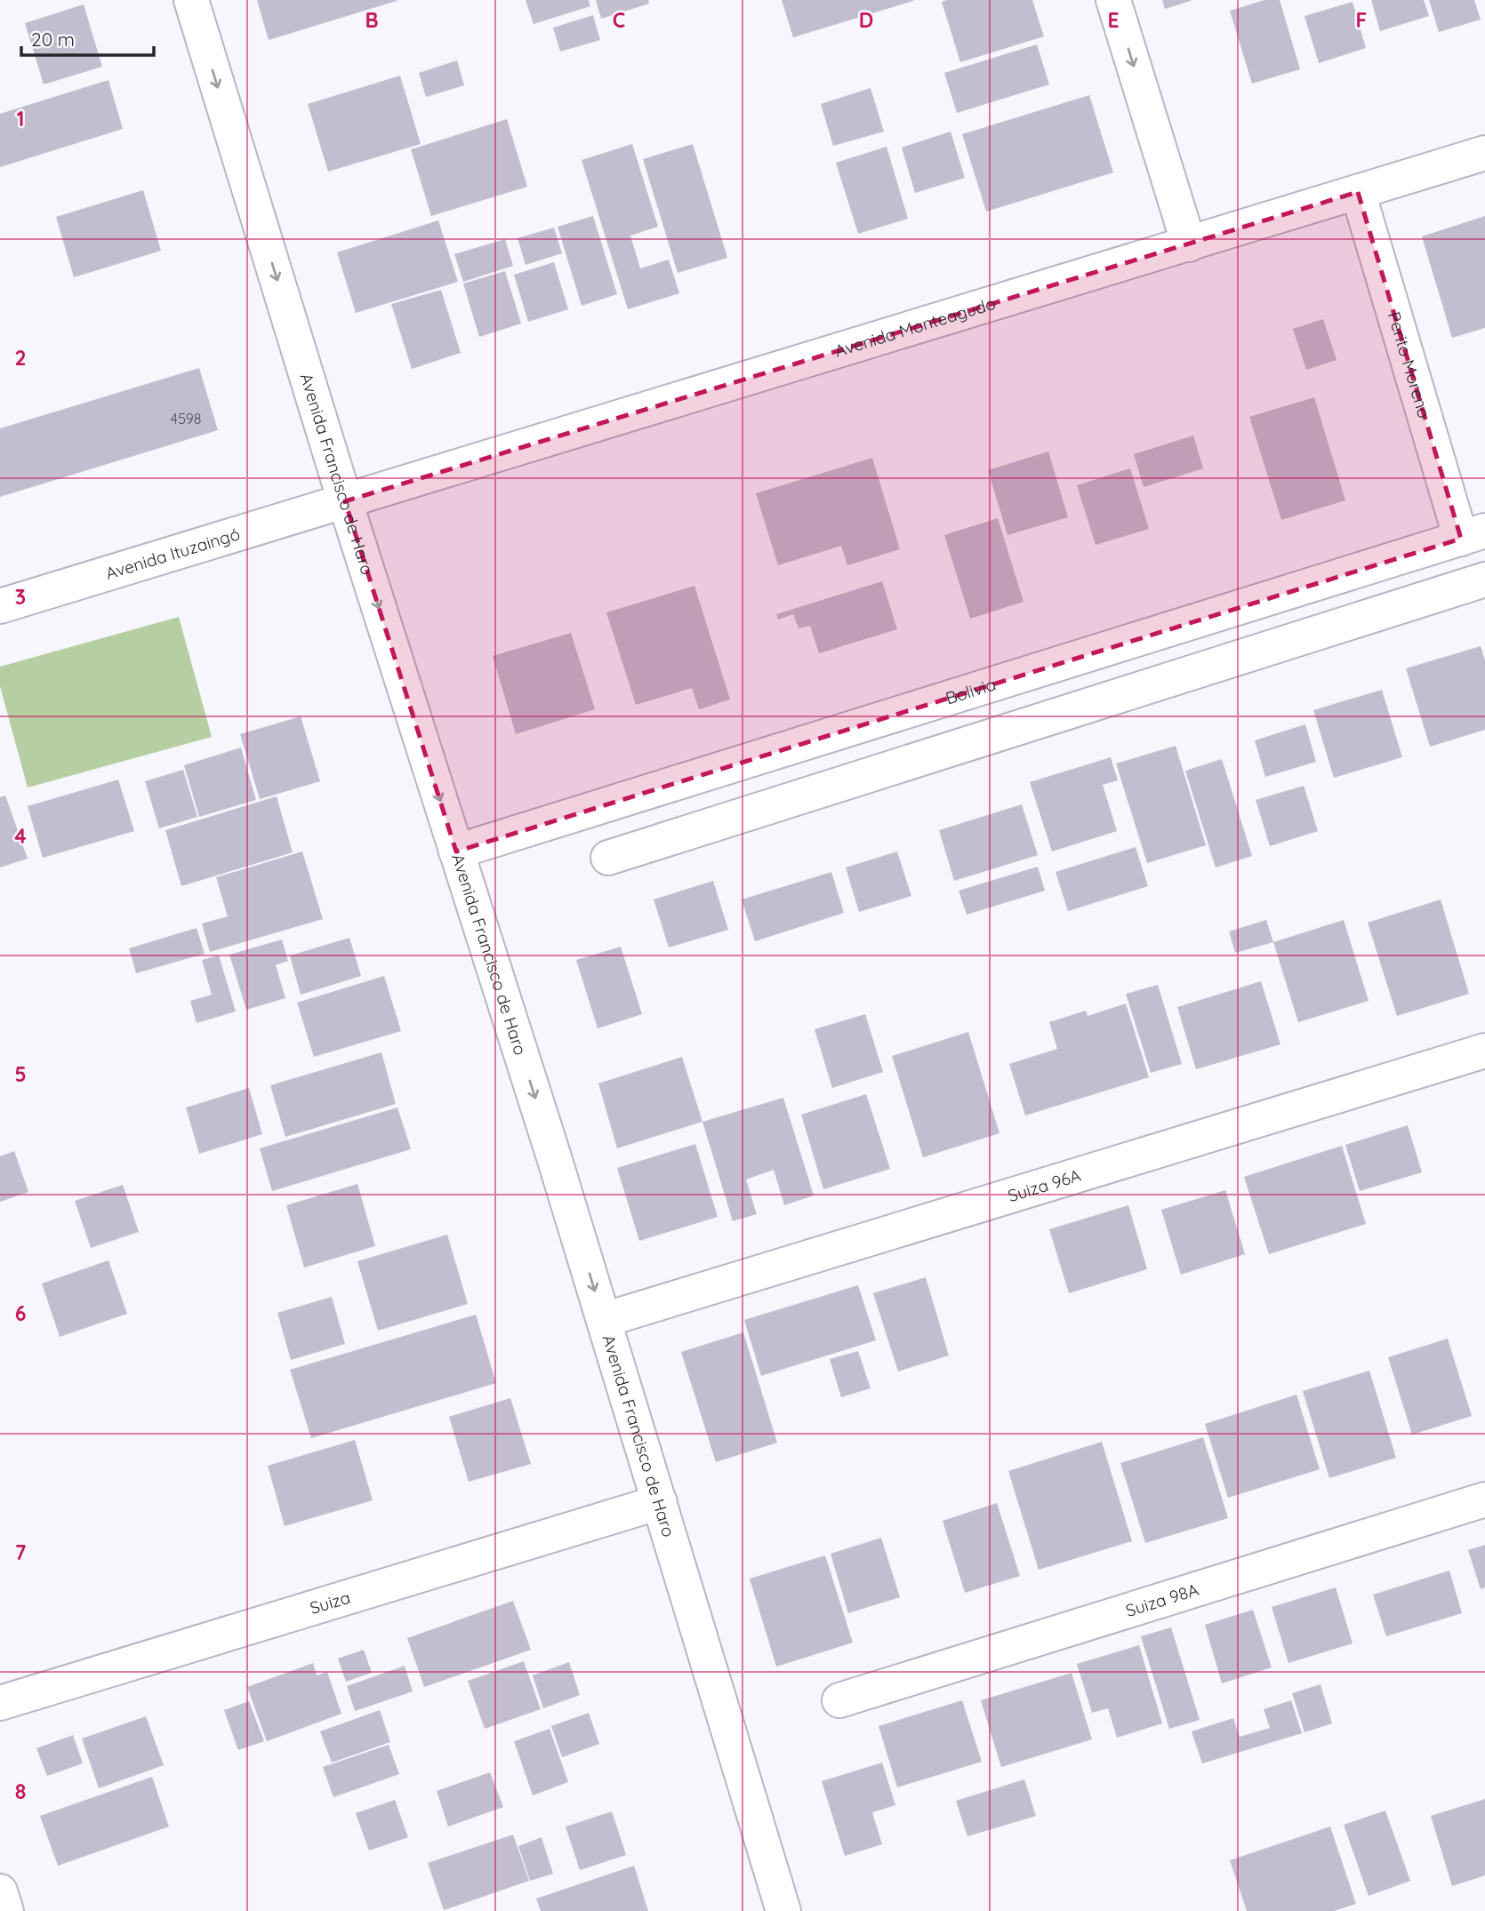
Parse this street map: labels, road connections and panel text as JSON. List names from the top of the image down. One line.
{"streets":{"street":["Avenida Monteagudo","Perito Moreno","Avenida Francisco de Haro","Avenida Ituzaingó","Bolivia","Suiza 96A","Suiza 98A","Suiza"]},"crossings":[["Avenida Monteagudo","Perito Moreno"],["Avenida Monteagudo","Avenida Francisco de Haro"],["Avenida Monteagudo","Avenida Ituzaingó"],["Perito Moreno","Bolivia"],["Avenida Francisco de Haro","Avenida Ituzaingó"],["Avenida Francisco de Haro","Bolivia"],["Avenida Francisco de Haro","Suiza 96A"],["Avenida Francisco de Haro","Suiza"]],"one_way":["Avenida Francisco de Haro"],"house_numbers":["4598"],"scale_bar":"20 m","grid":{"columns":["B","C","D","E","F"],"rows":["1","2","3","4","5","6","7","8"]}}
